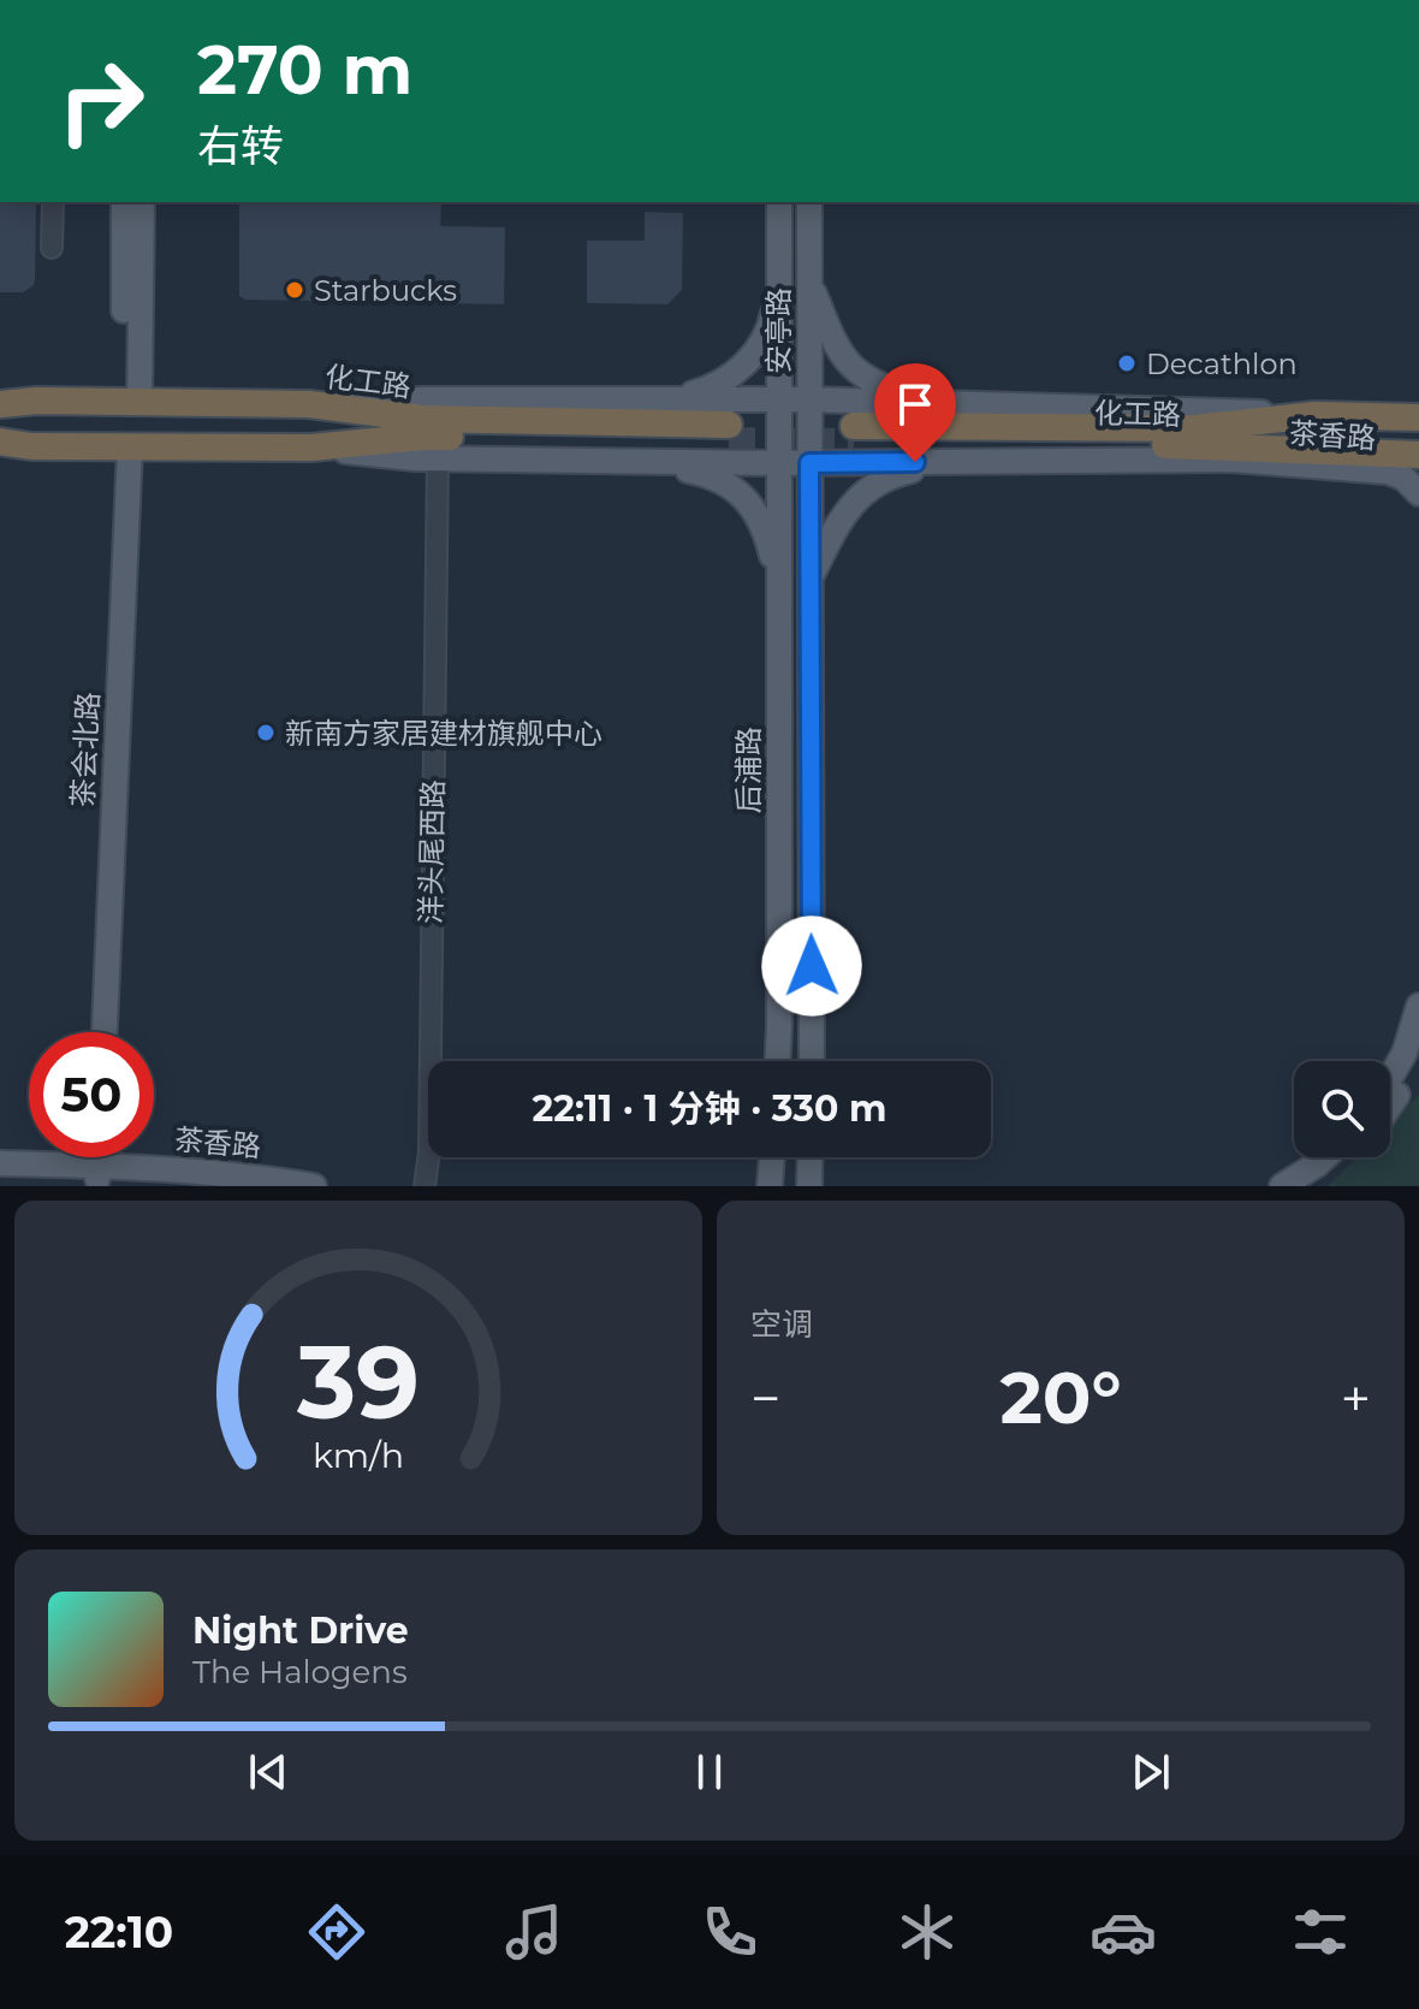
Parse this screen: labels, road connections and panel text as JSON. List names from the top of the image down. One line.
{"streets":{"highway":["化工路"],"main road":["安亭路","茶香路","茶会北路","后浦路"],"street":["洋头尾西路"]},"crossings":[["安亭路","后浦路"],["化工路","茶会北路"]],"places":["Starbucks","Decathlon","新南方家居建材旗舰中心"],"page":{"turn":["270 m","右转"],"limit":"50","trip":"22:11 · 1 分钟 · 330 m","tile":"空调","heat":["−","20°","+"],"song":["Night Drive","The Halogens"],"tabs":"22:10","gauge":["39","km/h"]}}
